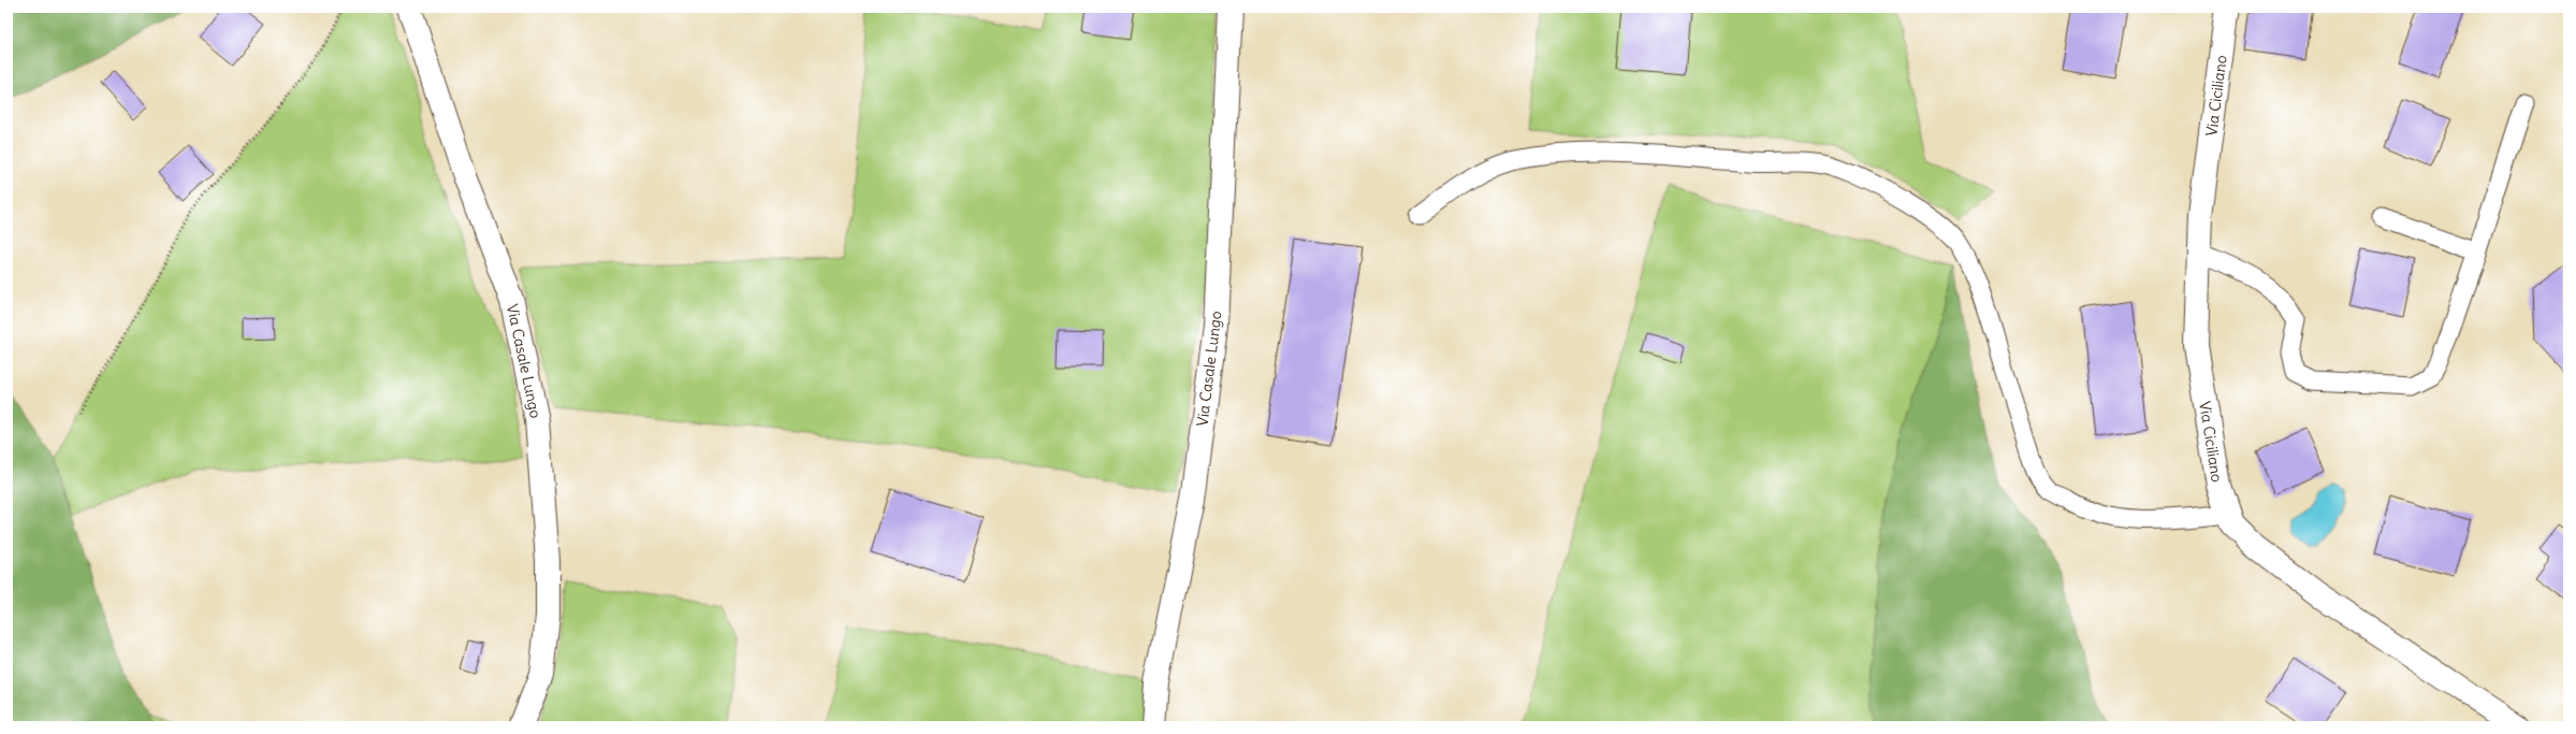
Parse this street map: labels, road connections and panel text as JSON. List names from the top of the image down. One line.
{"streets":{"street":["Via Ciciliano","Via Casale Lungo"]}}
